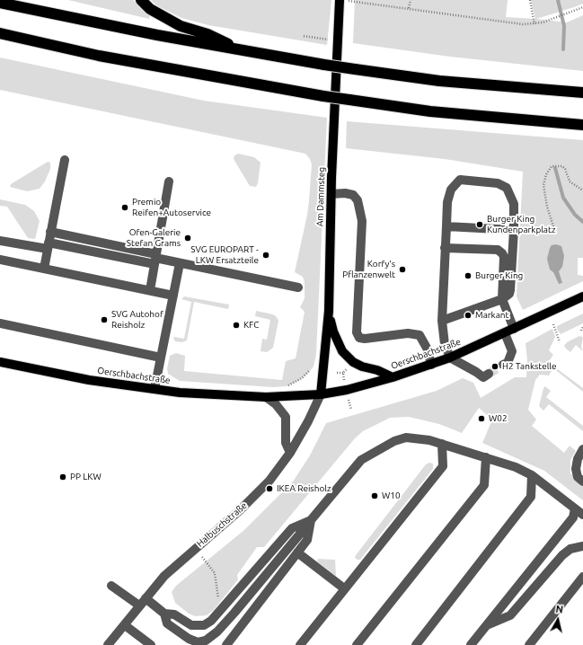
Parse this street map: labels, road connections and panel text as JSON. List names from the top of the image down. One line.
{"streets":{"main road":["Am Dammsteg","Oerschbachstraße"],"street":["Halbuschstraße"]},"crossings":[["Am Dammsteg","Oerschbachstraße"],["Am Dammsteg","Halbuschstraße"],["Oerschbachstraße","Halbuschstraße"]],"places":["Premio Reifen+Autoservice","Burger King Kundenparkplatz","Ofen-Galerie Stefan Grams","SVG EUROPART - LKW Ersatzteile","Korfy's Pflanzenwelt","Burger King","Markant","SVG Autohof Reisholz","KFC","H2 Tankstelle","W02","PP LKW","IKEA Reisholz","W10"],"north":"top"}
